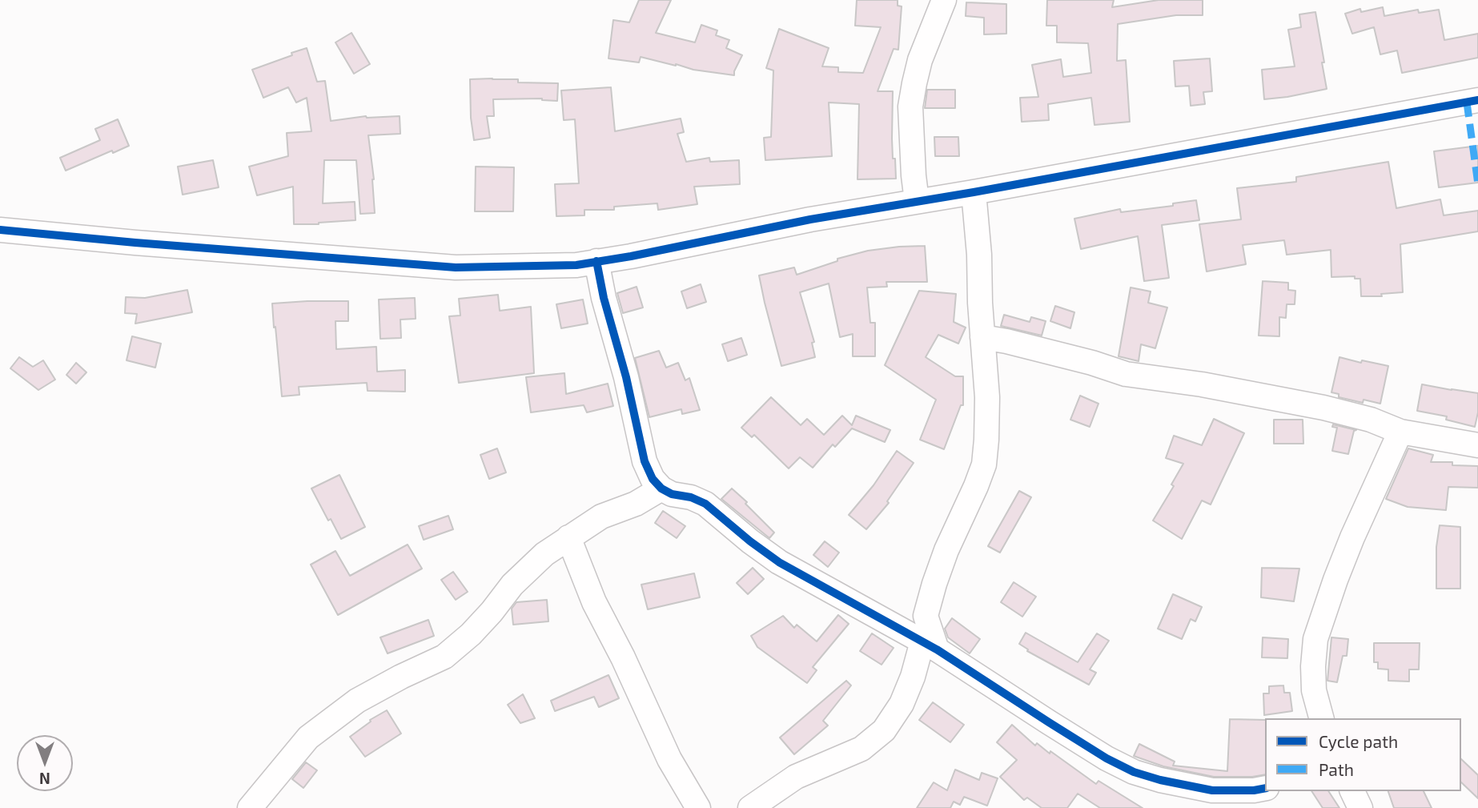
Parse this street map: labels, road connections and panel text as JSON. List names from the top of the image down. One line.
{"legend":["Cycle path","Path"],"north":"bottom"}
